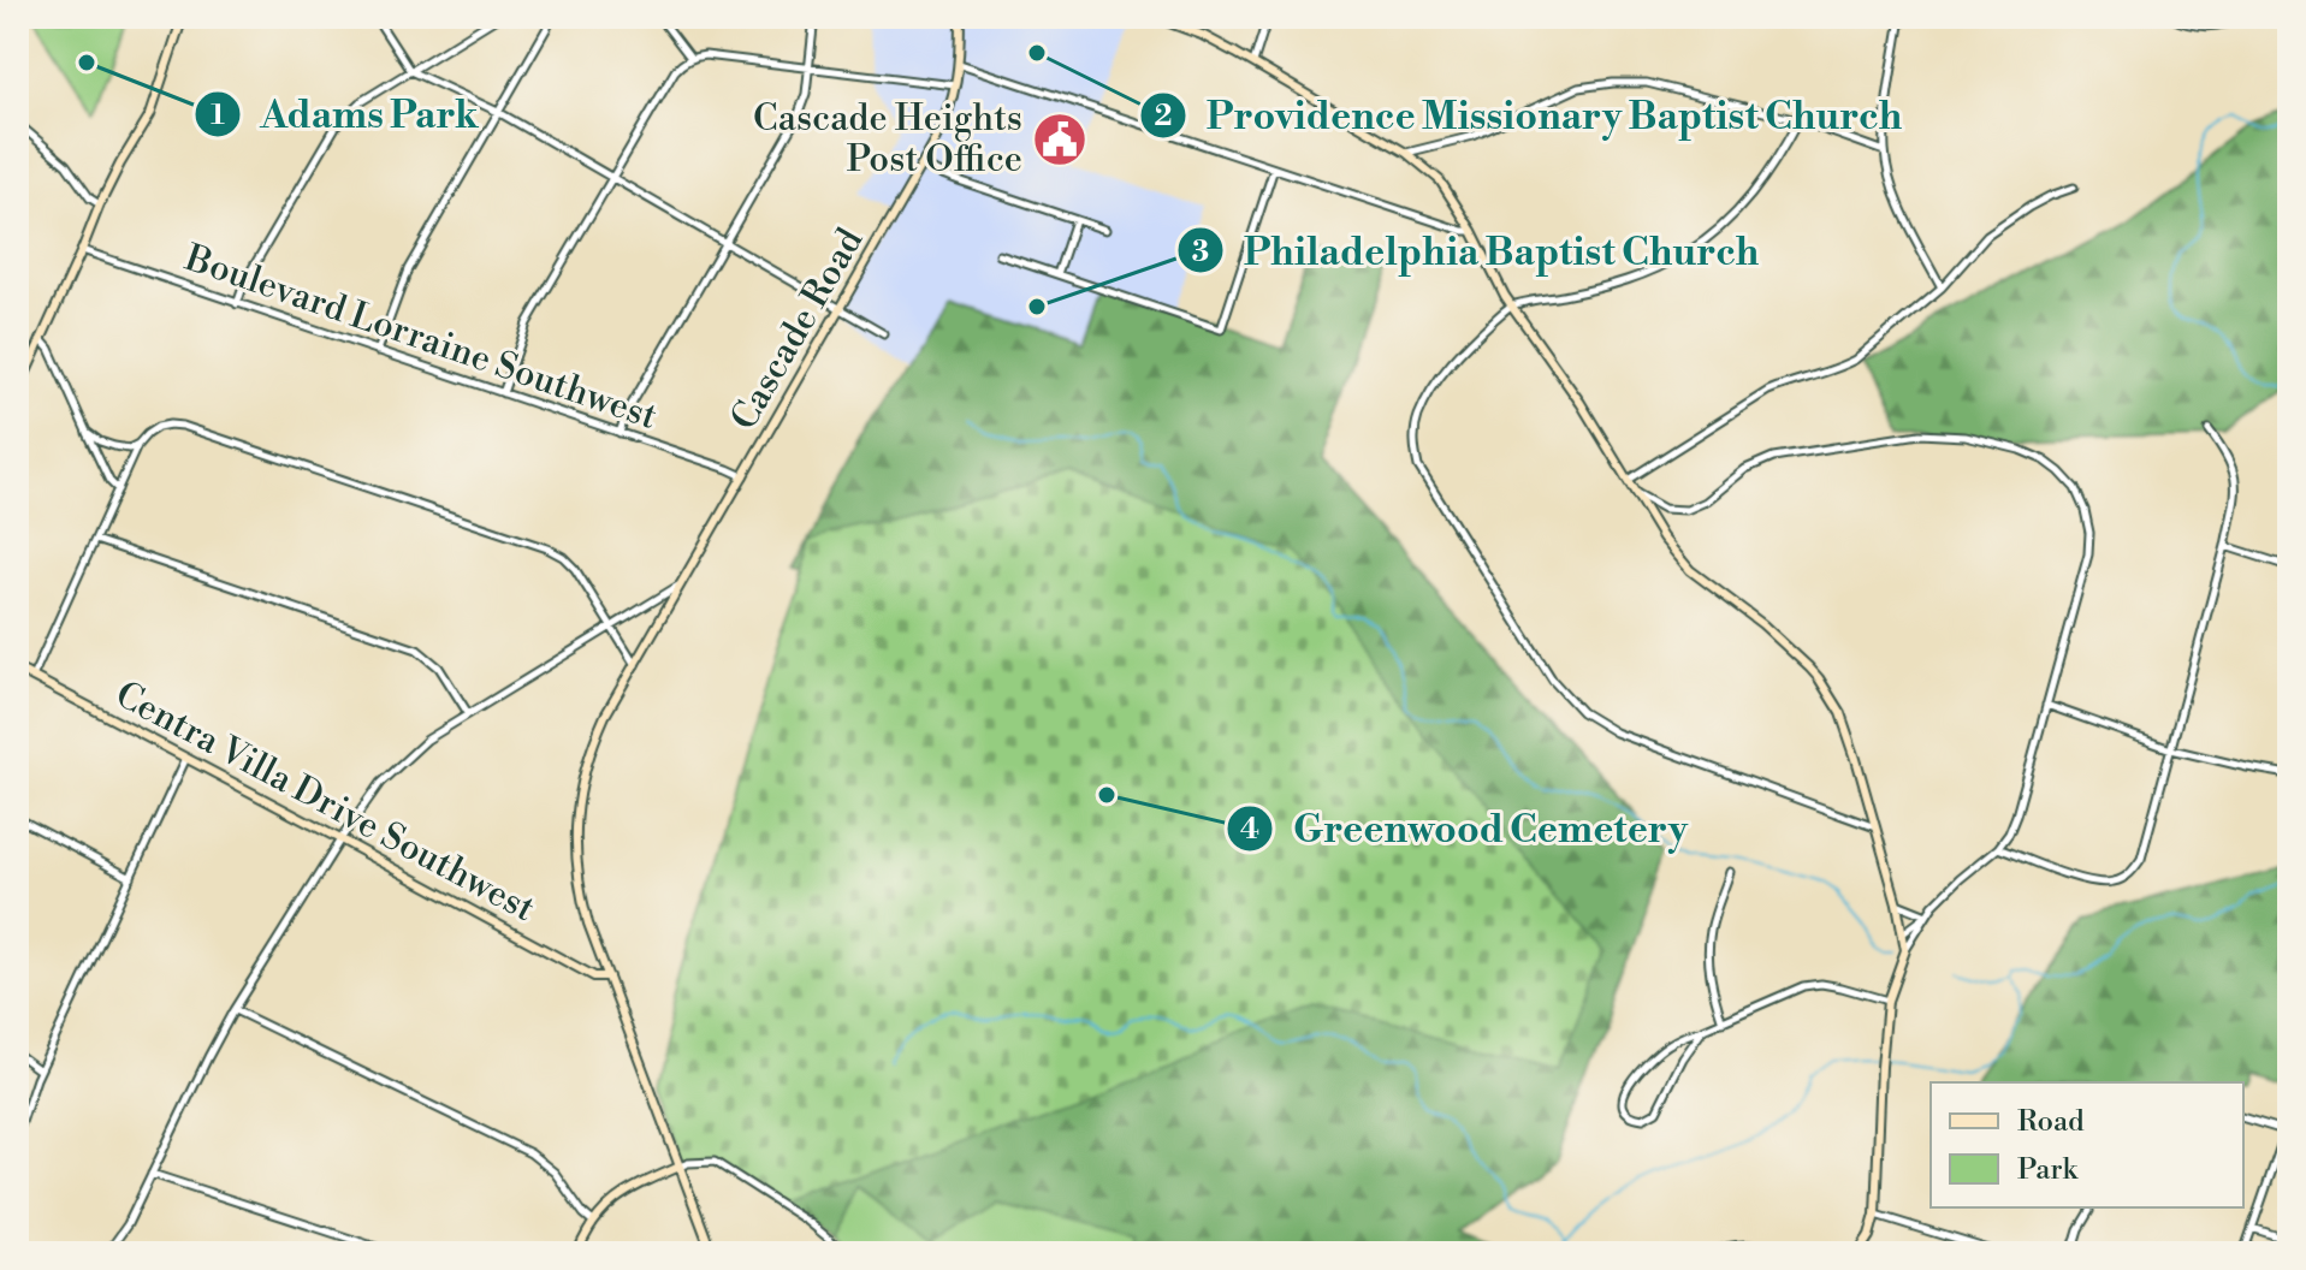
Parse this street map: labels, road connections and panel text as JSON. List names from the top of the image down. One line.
{"streets":{"street":["Cascade Road","Boulevard Lorraine Southwest","Centra Villa Drive Southwest"]},"crossings":[["Cascade Road","Boulevard Lorraine Southwest"],["Cascade Road","Centra Villa Drive Southwest"]],"places":{"other":["Providence Missionary Baptist Church","Adams Park","Philadelphia Baptist Church","Greenwood Cemetery"],"public building":["Cascade Heights Post Office"]},"legend":["Road","Park"]}
